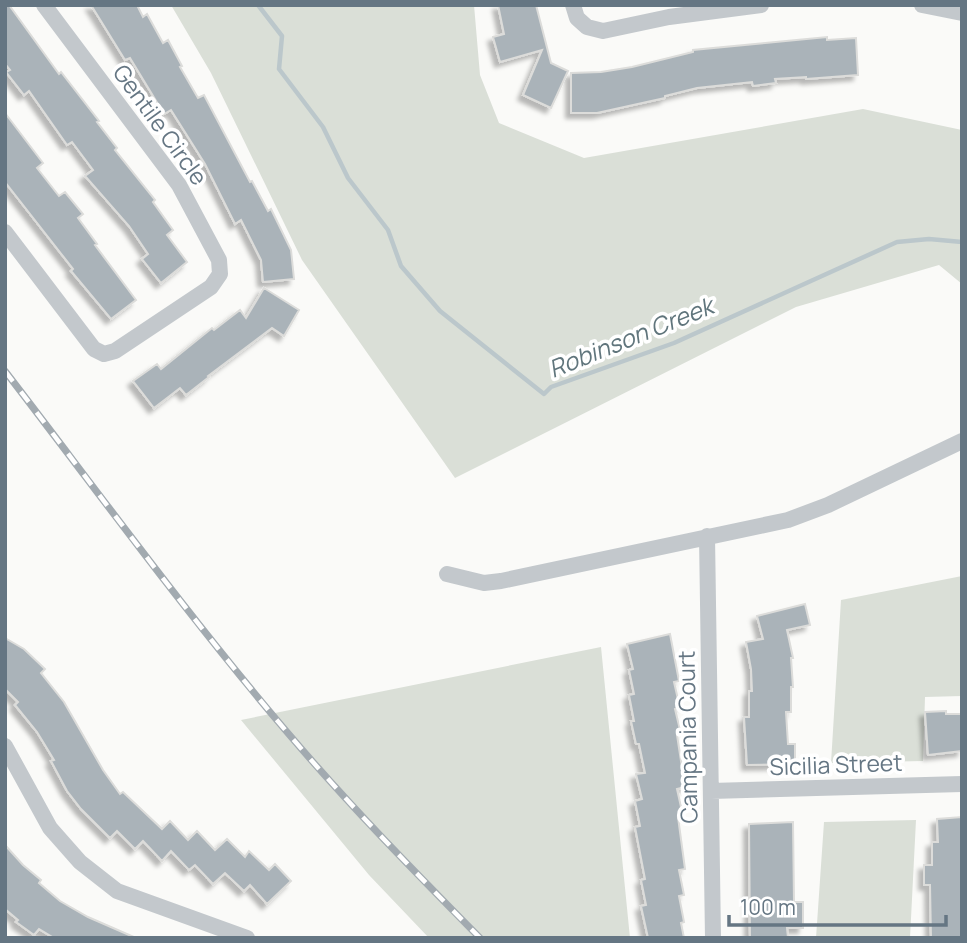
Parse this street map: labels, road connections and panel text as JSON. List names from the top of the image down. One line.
{"streets":{"street":["Gentile Circle","Campania Court","Sicilia Street"]},"crossings":[["Campania Court","Sicilia Street"]],"water":["Robinson Creek"],"scale_bar":"100 m"}
